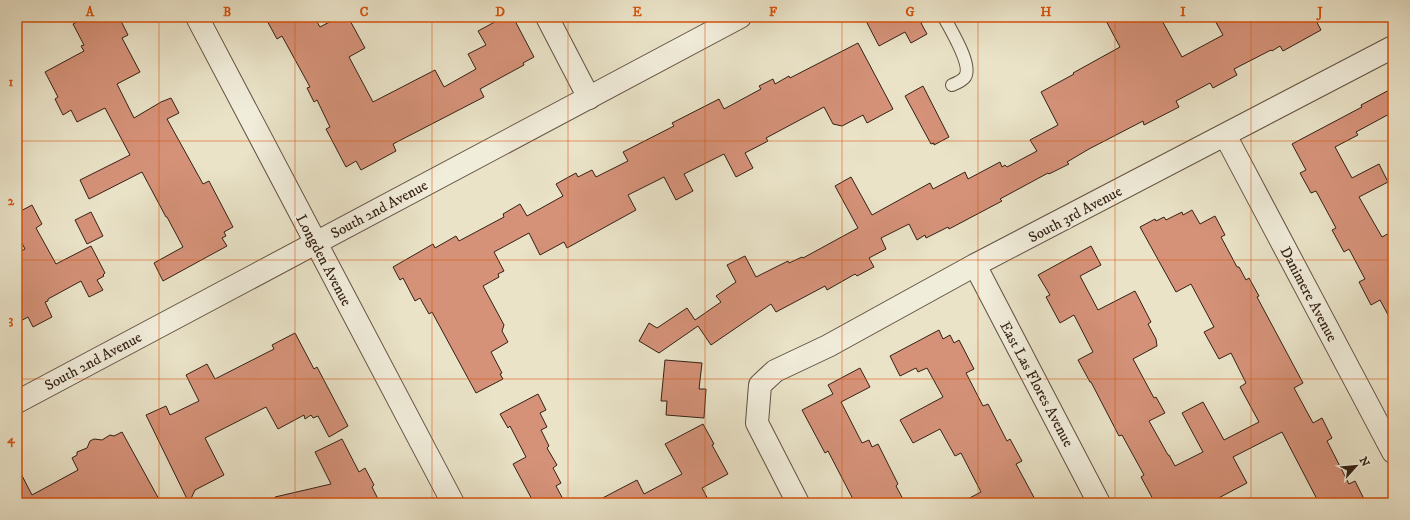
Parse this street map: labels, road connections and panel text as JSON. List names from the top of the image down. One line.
{"streets":{"street":["South 2nd Avenue","South 3rd Avenue","Longden Avenue","Danimere Avenue","East Las Flores Avenue"]},"crossings":[["South 2nd Avenue","Longden Avenue"],["South 3rd Avenue","Danimere Avenue"],["South 3rd Avenue","East Las Flores Avenue"]],"north":"top right","grid":{"columns":["A","B","C","D","E","F","G","H","I","J"],"rows":["1","2","3","4"]}}
